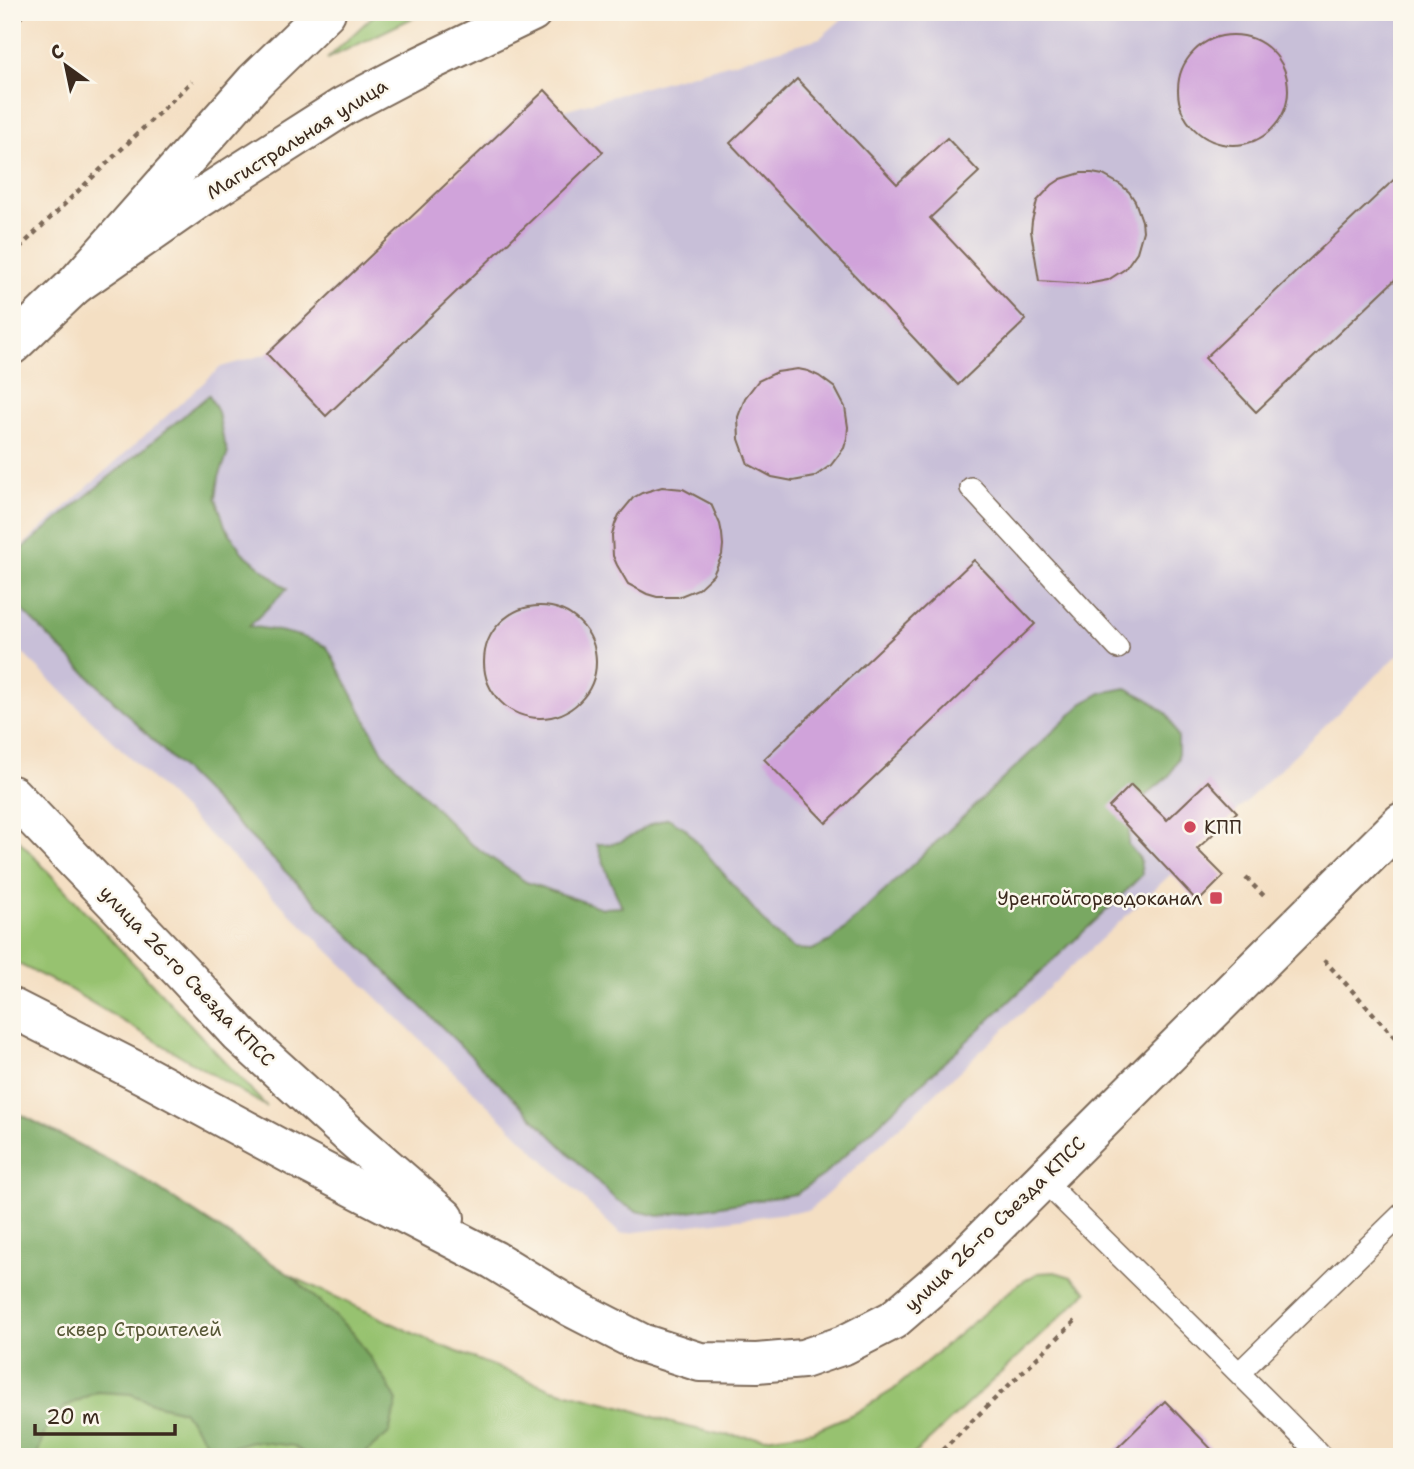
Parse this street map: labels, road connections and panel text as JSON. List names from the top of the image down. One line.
{"streets":{"main road":["Магистральная улица","улица 26-го Съезда КПСС"]},"parks":["cквер Cтроителей"],"places":{"other":["КПП"],"transit":["Уренгойгорводоканал"]},"scale_bar":"20 m","north":"top left"}
